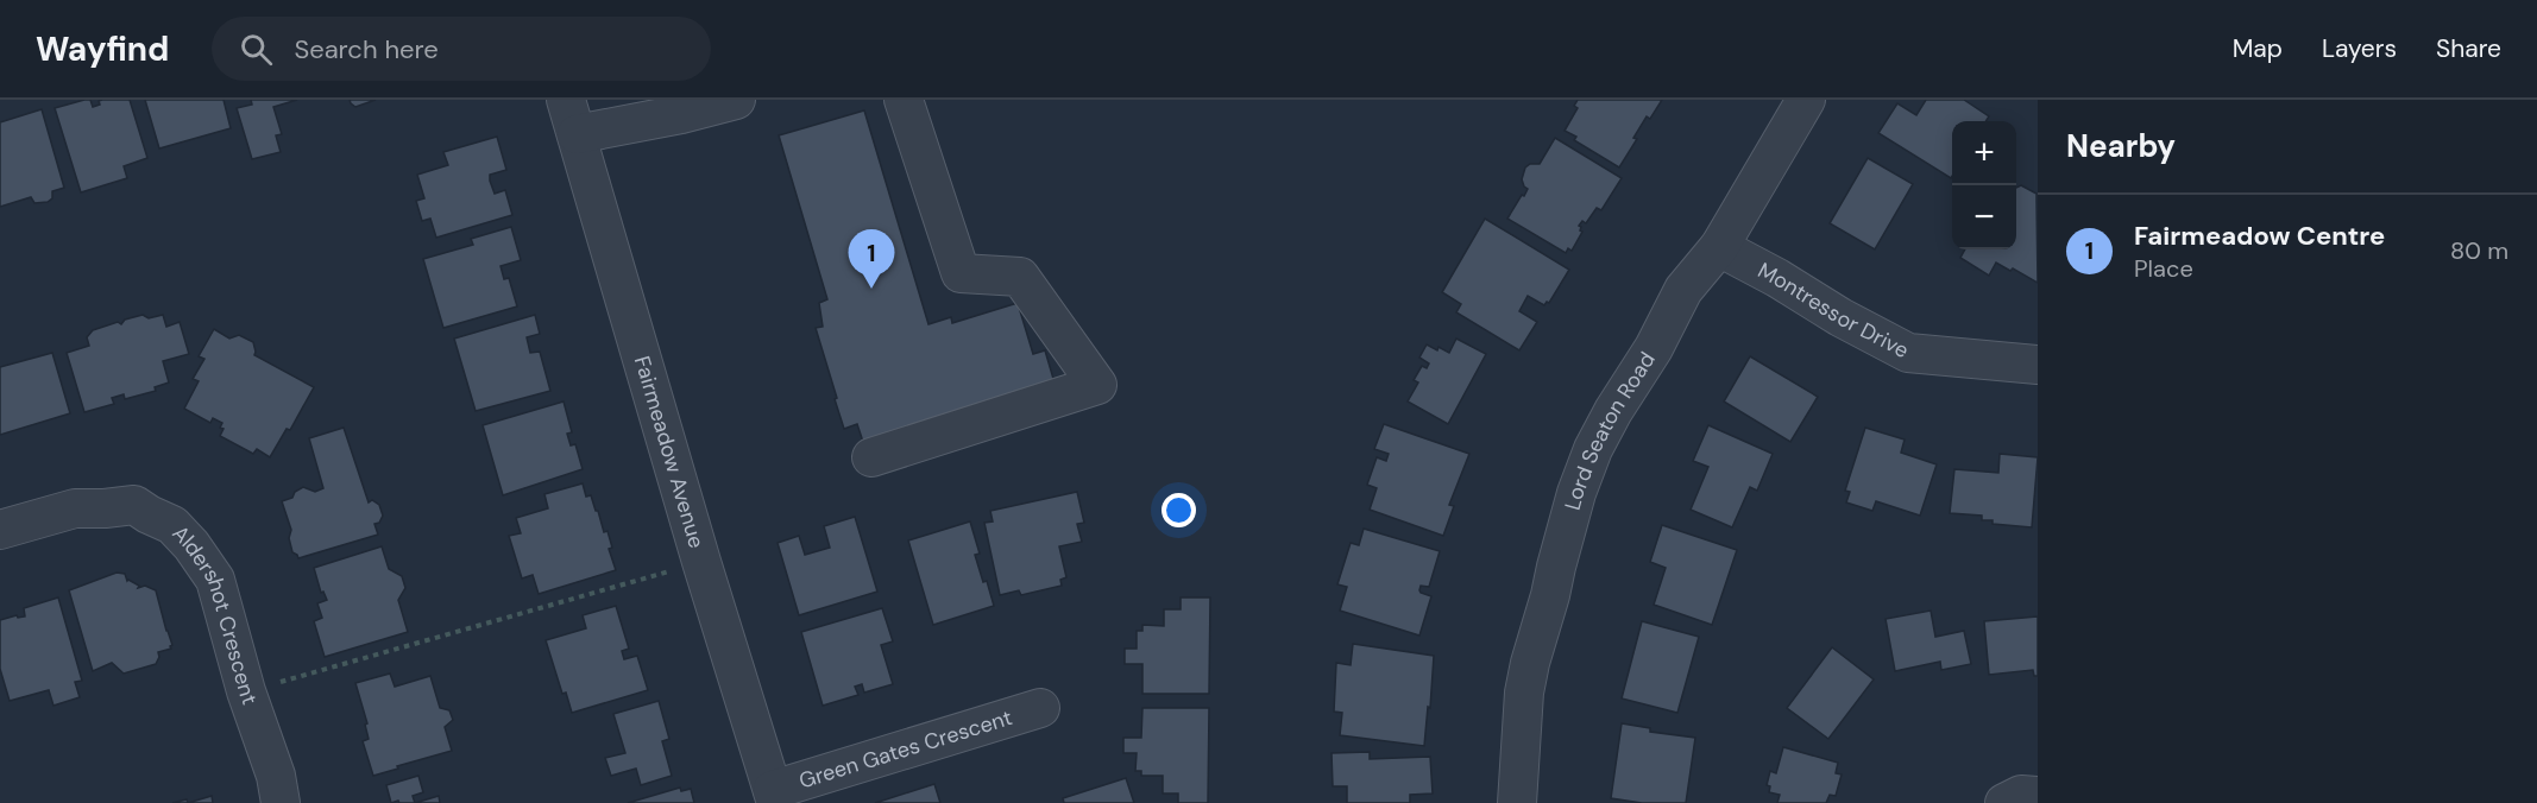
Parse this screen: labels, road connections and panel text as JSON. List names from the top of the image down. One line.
{"streets":{"street":["Montressor Drive","Lord Seaton Road","Fairmeadow Avenue","Aldershot Crescent","Green Gates Crescent"]},"crossings":[["Montressor Drive","Lord Seaton Road"],["Fairmeadow Avenue","Green Gates Crescent"]],"page":{"header":"Wayfind","search":"Search here","nav":["Map","Layers","Share"],"heading":"Nearby","map_buttons":["+","−"],"list":[{"mark":"1","name":"Fairmeadow Centre","note":"Place","value":"80 m"}],"pins":"1"}}
